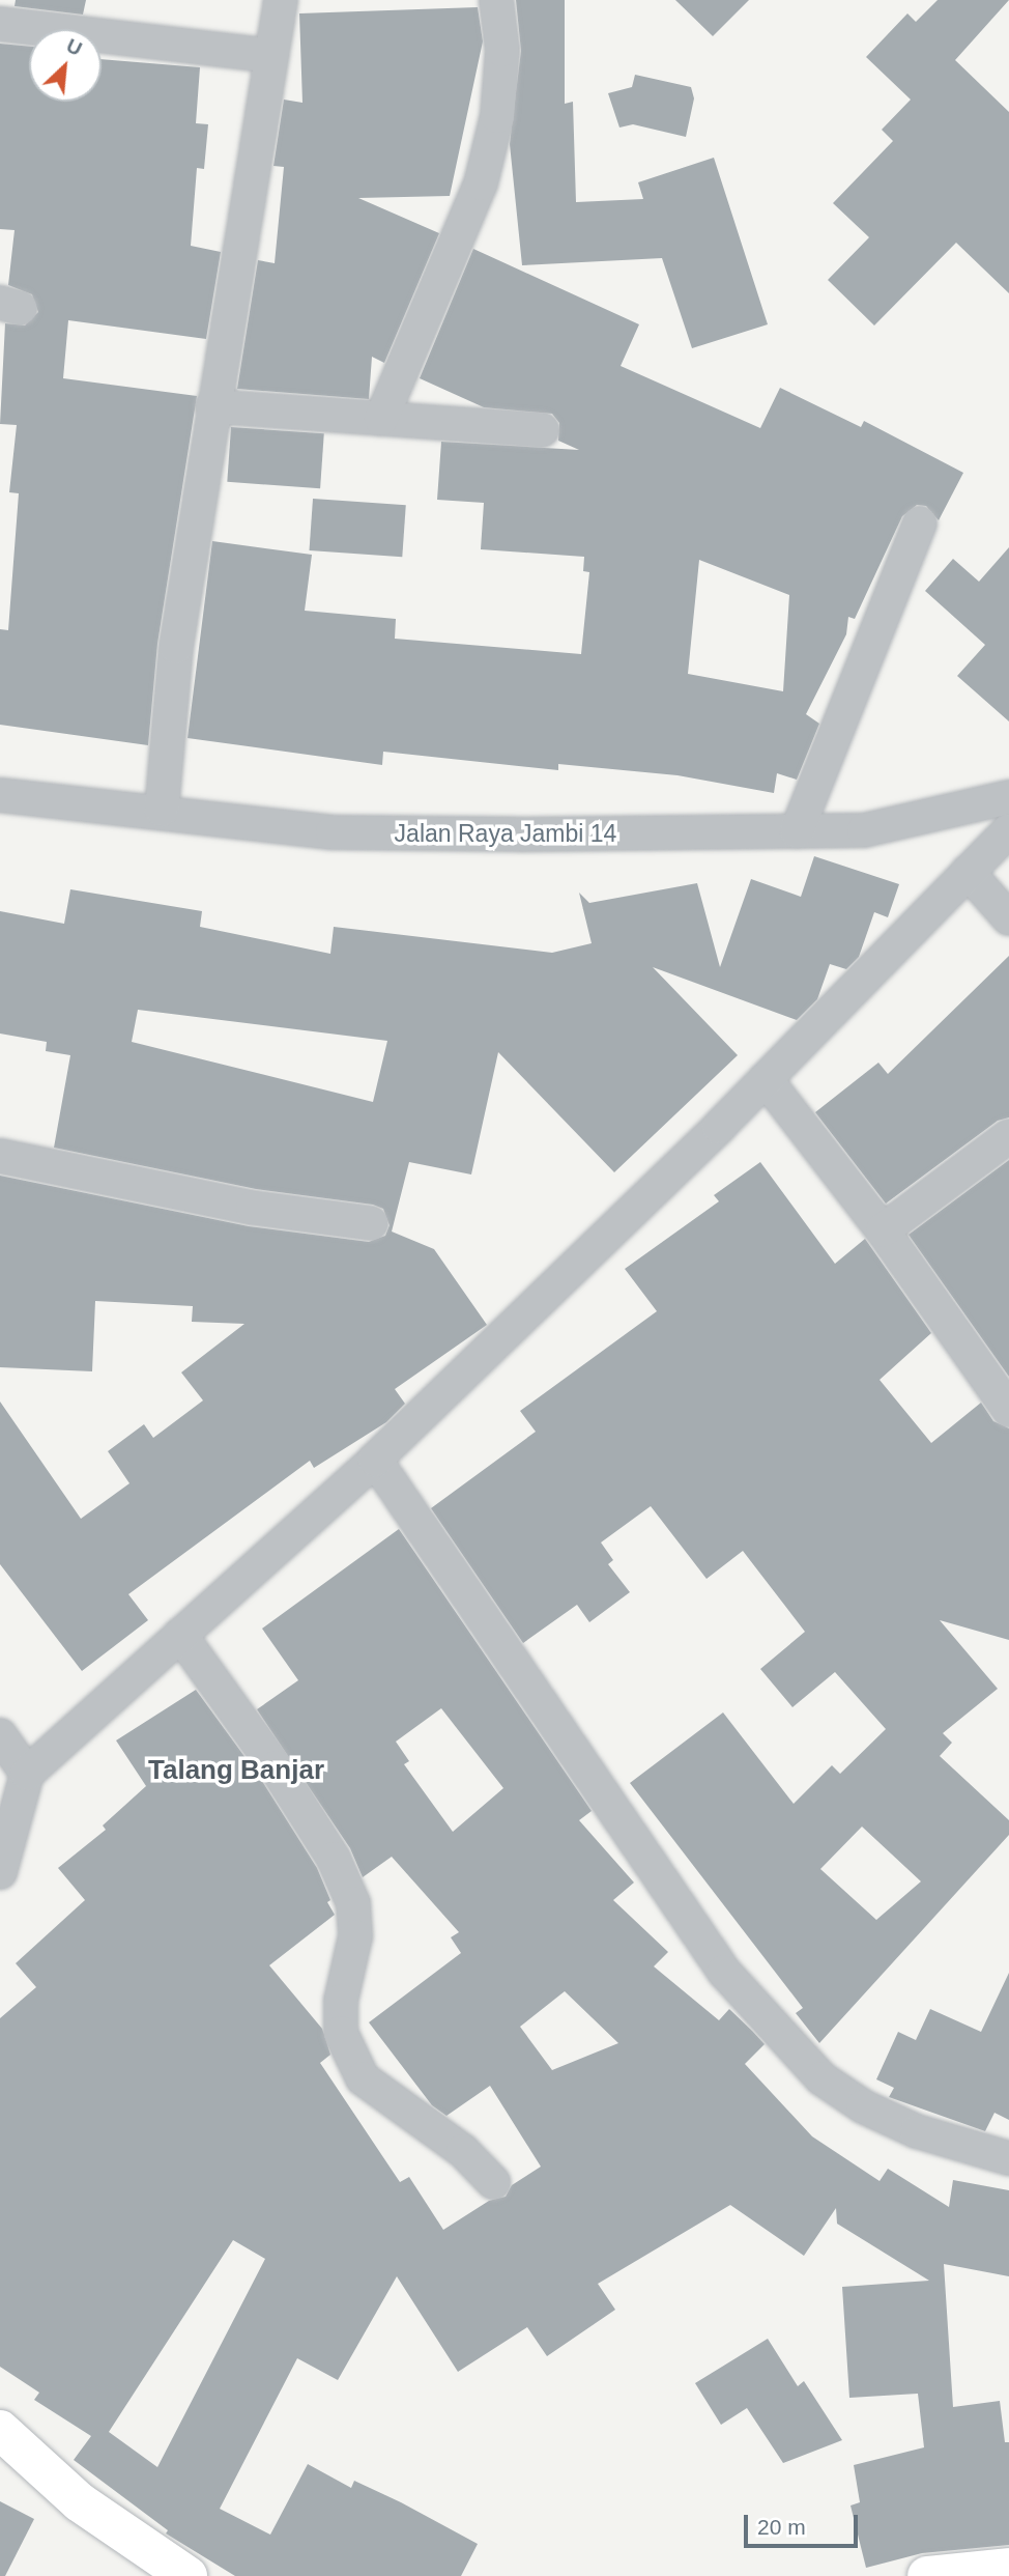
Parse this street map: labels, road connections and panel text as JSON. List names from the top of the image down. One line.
{"streets":{"street":["Jalan Raya Jambi 14"]},"districts":["Talang Banjar"],"scale_bar":"20 m","north":"top right"}
